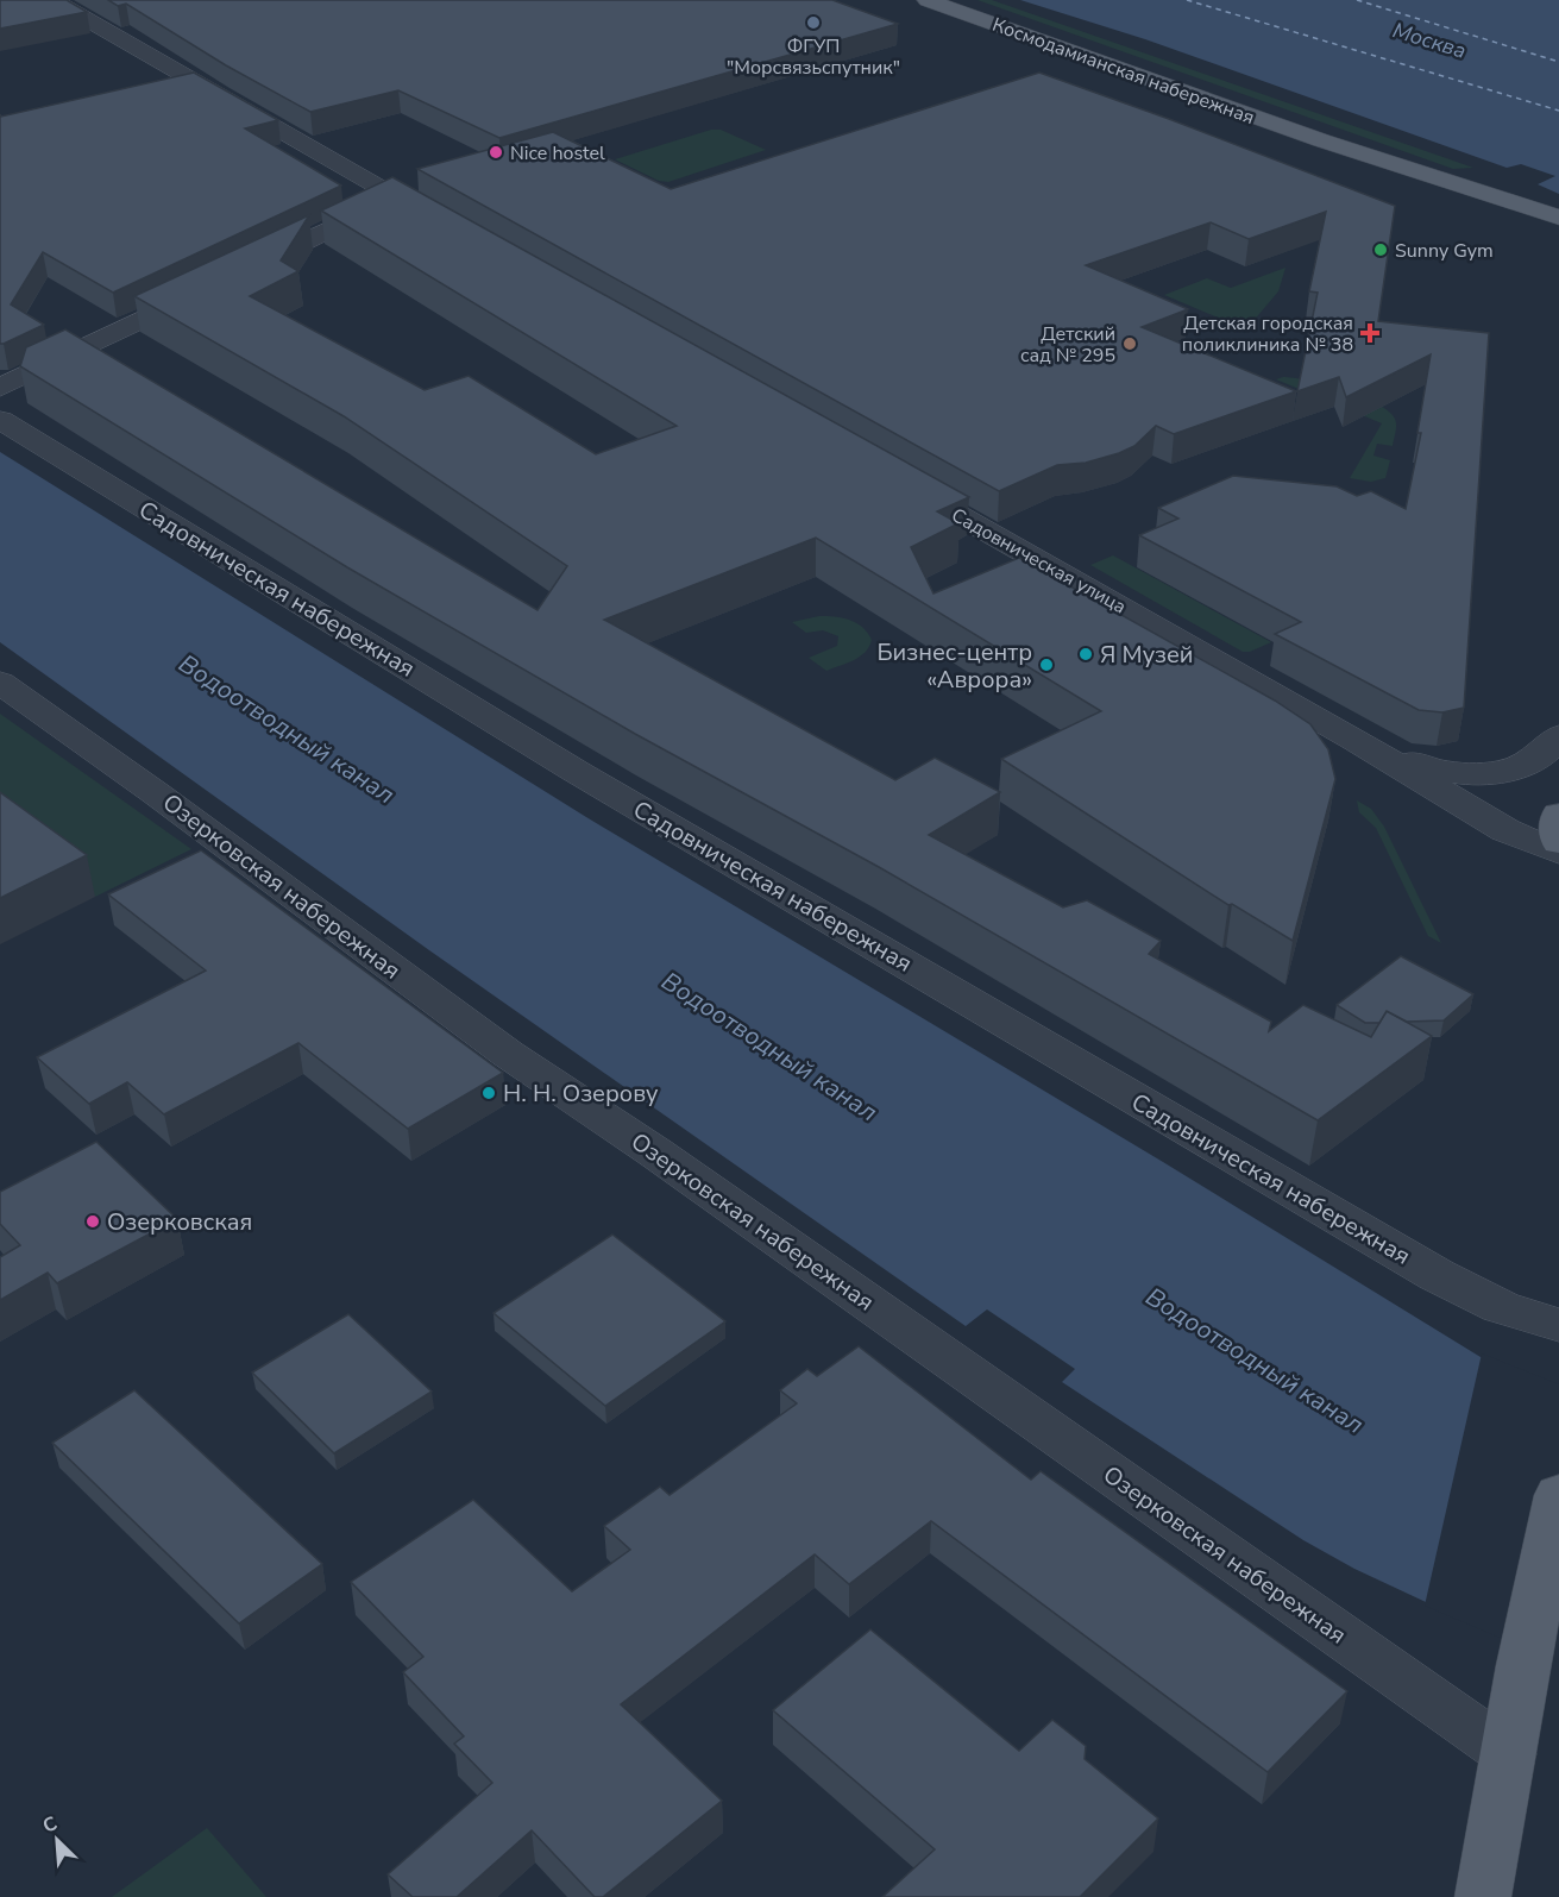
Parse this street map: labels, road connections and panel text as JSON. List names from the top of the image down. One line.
{"streets":{"main road":["Космодамианская набережная"],"street":["Садовническая улица","Садовническая набережная","Озерковская набережная"]},"water":["Москва","Водоотводный канал"],"places":{"other":["ФГУП \"Морсвязьспутник\"","Nice hostel","Sunny Gym","Детский сад № 295","Я Музей","Бизнес-центр «Аврора»","Н. Н. Озерову","Озерковская"],"health":["Детская городская поликлиника № 38"]},"north":"top left"}
